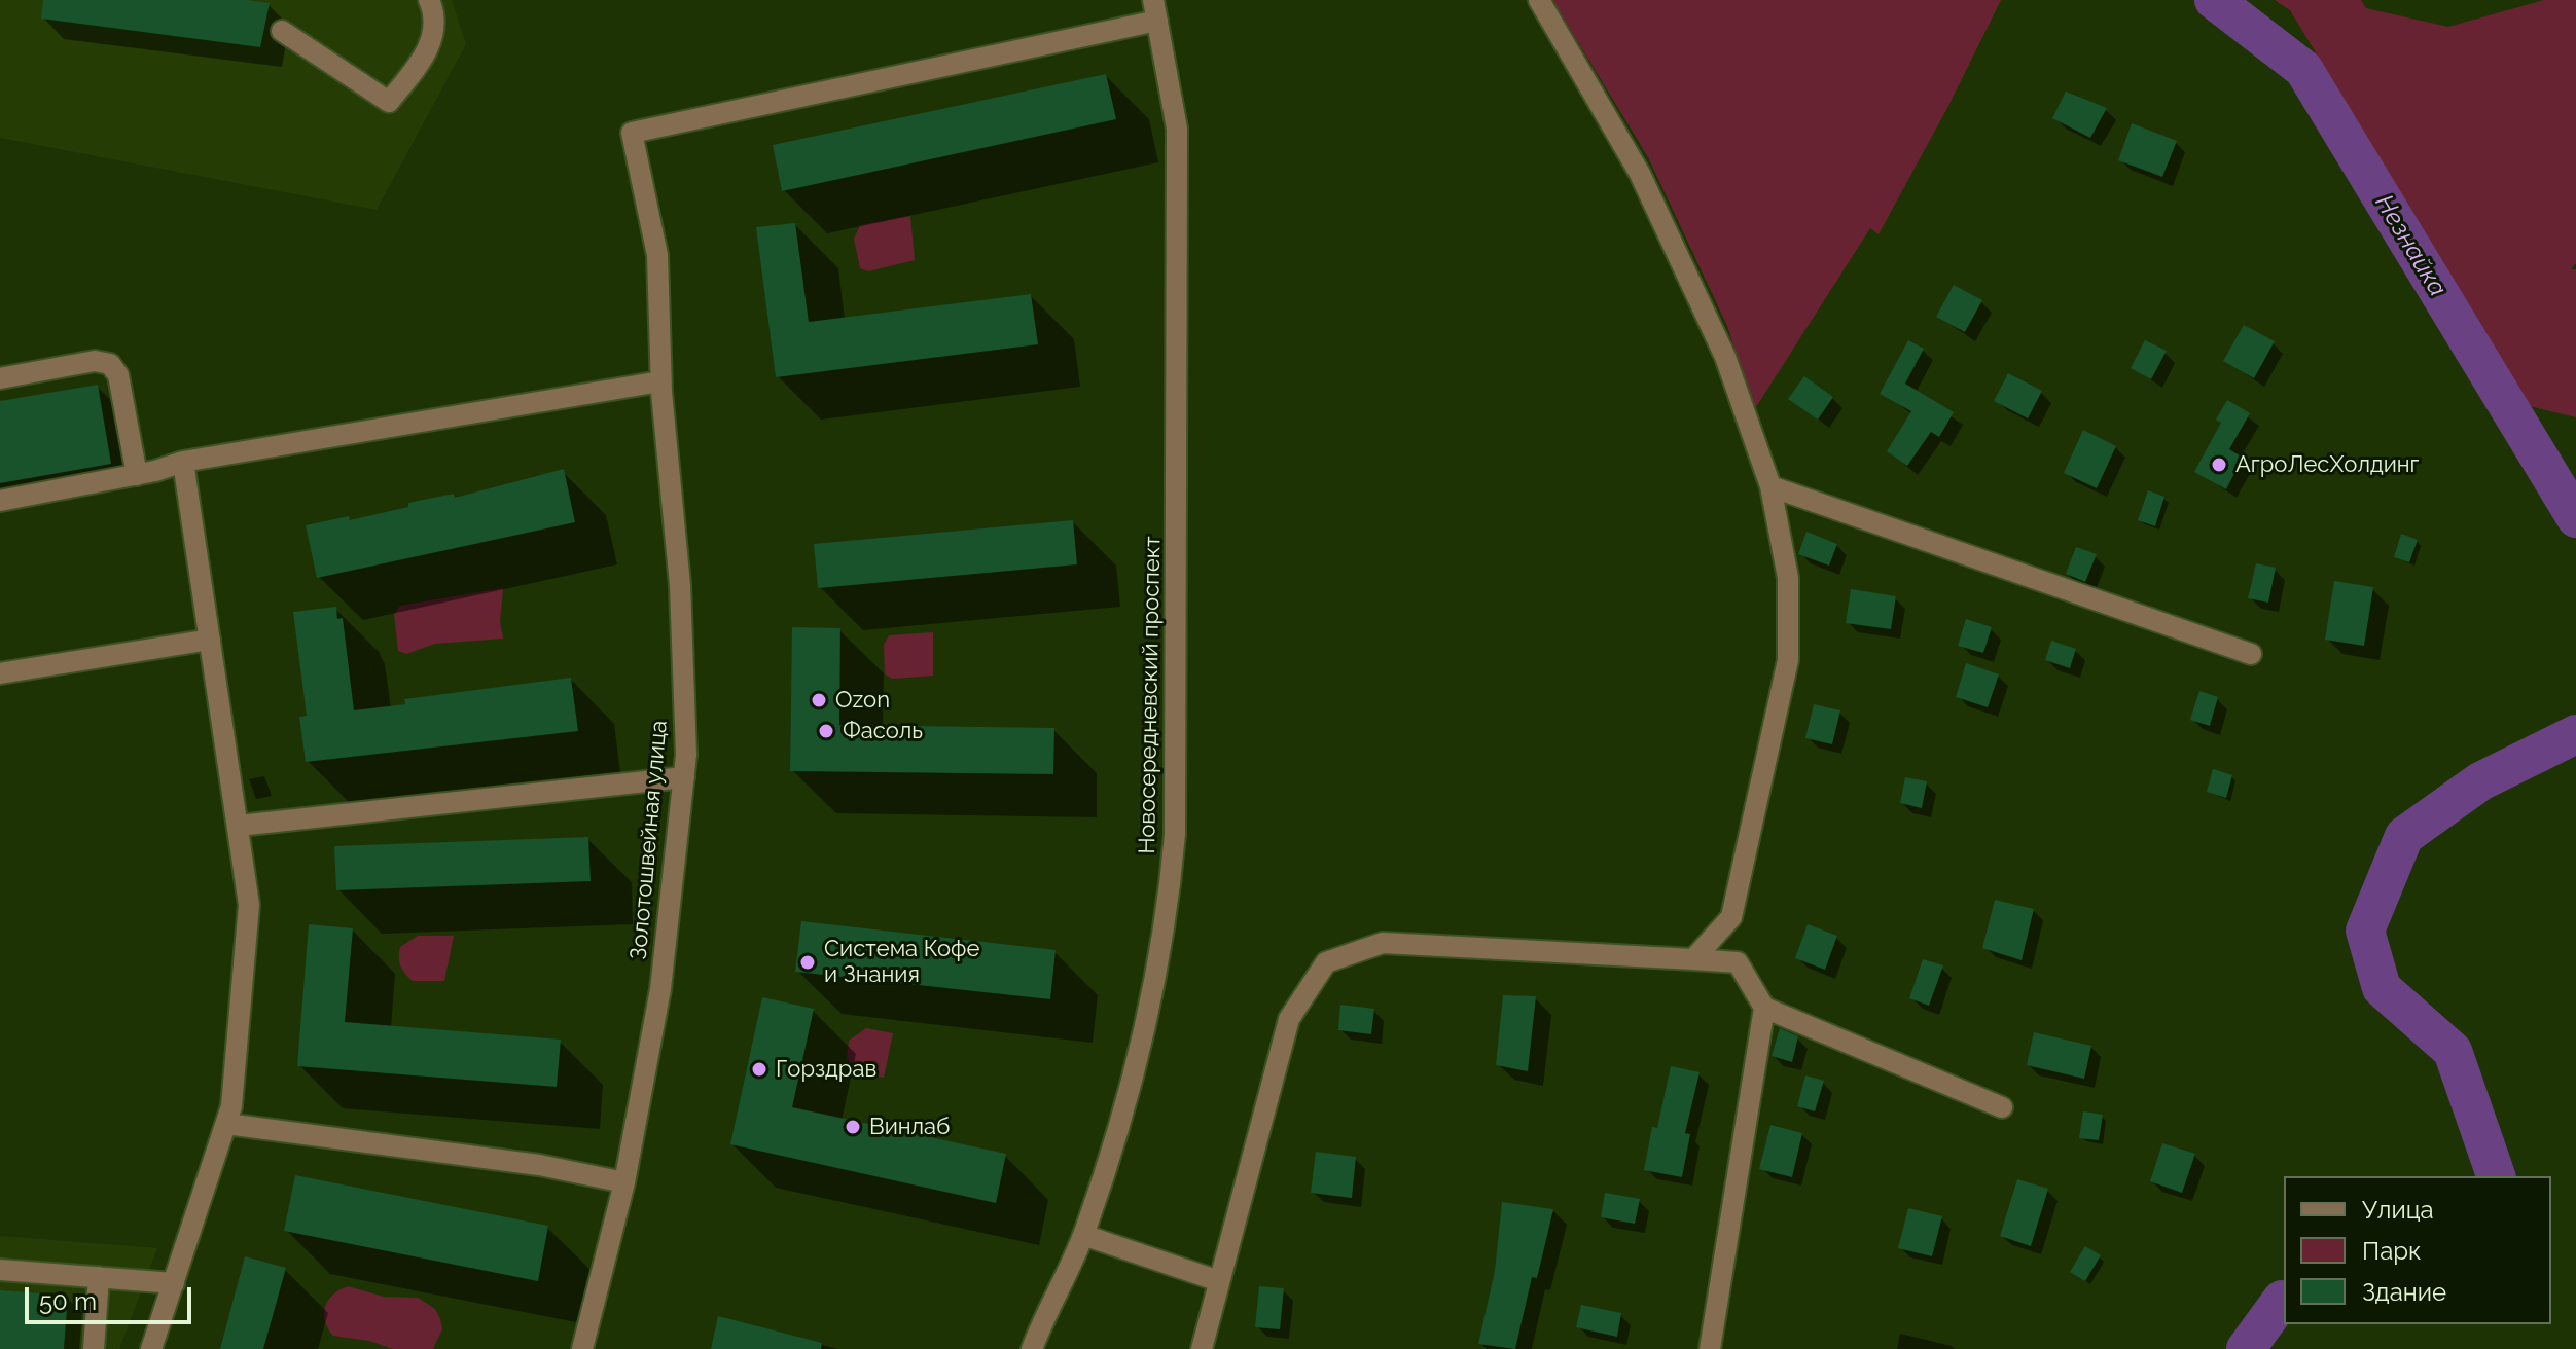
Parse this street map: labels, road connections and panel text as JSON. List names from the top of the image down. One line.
{"streets":{"street":["Новосередневский проспект","Золотошвейная улица"]},"crossings":[["Новосередневский проспект","Золотошвейная улица"]],"water":["Незнайка"],"places":["АгроЛесХолдинг","Ozon","Фасоль","Система Кофе и Знания","Горздрав","Винлаб"],"legend":["Улица","Парк","Здание"],"scale_bar":"50 m"}
